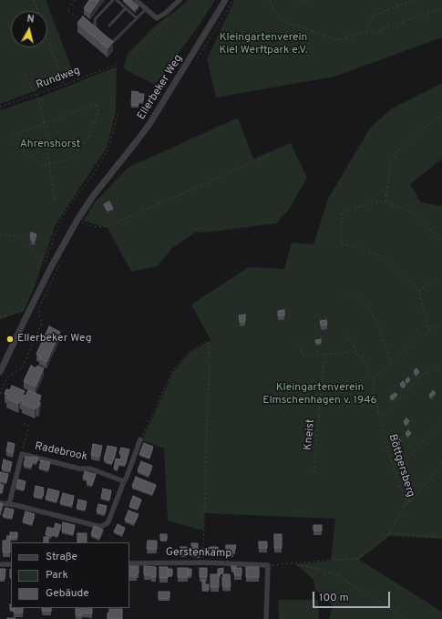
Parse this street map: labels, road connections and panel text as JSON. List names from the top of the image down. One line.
{"streets":{"street":["Ellerbeker Weg","Radebrook","Gerstenkamp"],"path":["Rundweg","Kneist","Böttgersberg"]},"crossings":[["Böttgersberg","Gerstenkamp"]],"parks":["Kleingartenverein Kiel Werftpark e.V.","Ahrenshorst","Kleingartenverein Elmschenhagen v. 1946"],"places":["Ellerbeker Weg"],"legend":["Straße","Park","Gebäude"],"scale_bar":"100 m","north":"top"}
